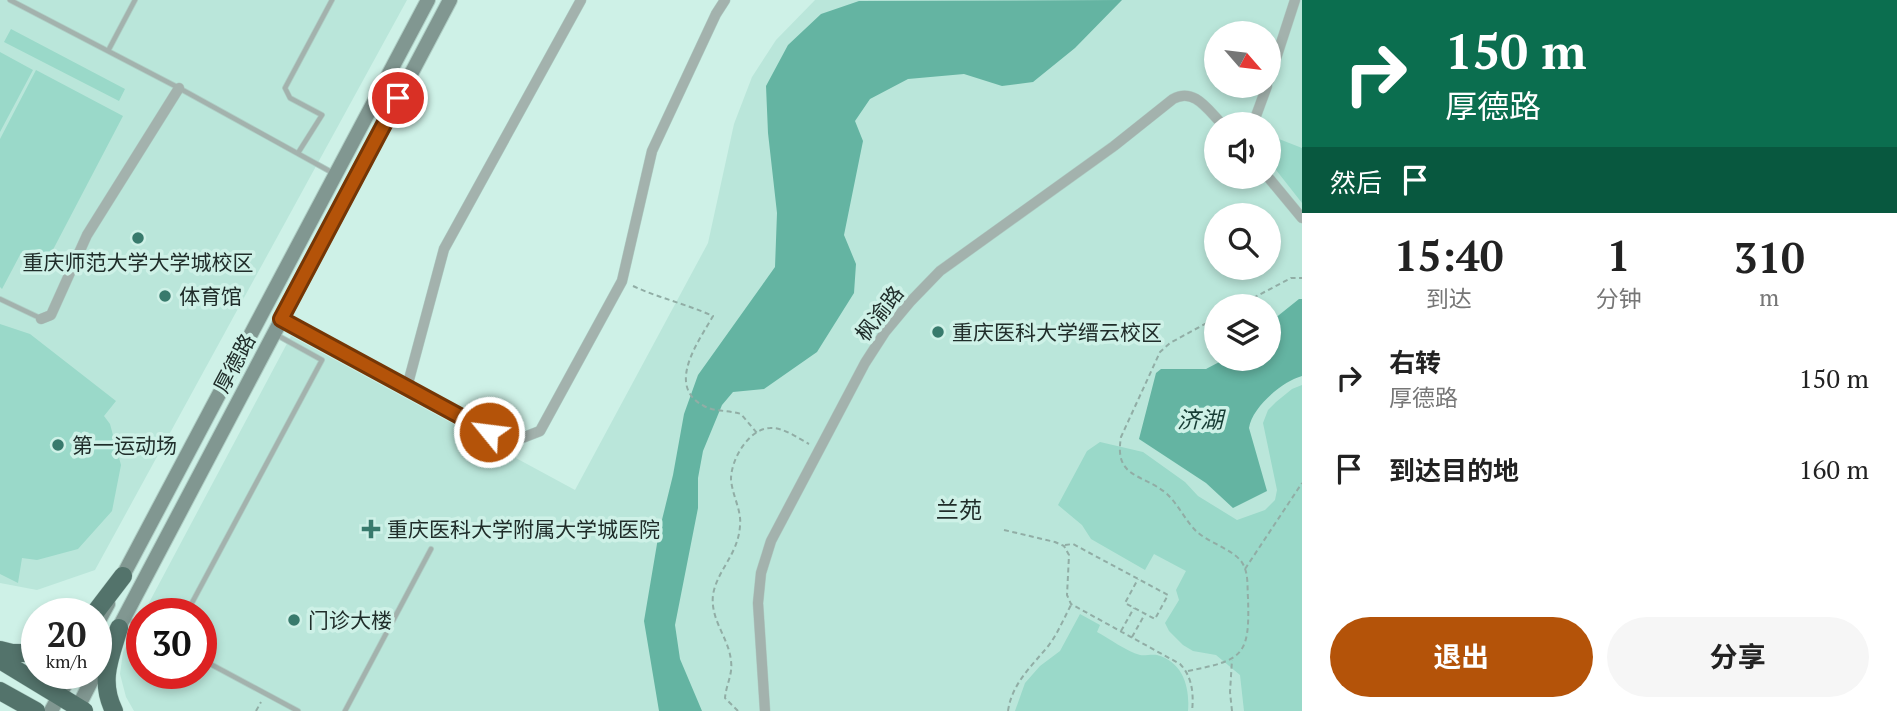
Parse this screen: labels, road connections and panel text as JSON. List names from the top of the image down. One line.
{"streets":{"main road":["厚德路"],"street":["枫渝路"]},"districts":["兰苑"],"water":["济湖"],"places":{"other":["重庆师范大学大学城校区","体育馆","重庆医科大学缙云校区","第一运动场","门诊大楼"],"health":["重庆医科大学附属大学城医院"]},"north":"bottom right","page":{"turn":["150 m","厚德路"],"then":"然后","eta":["15:40","到达","1","分钟","310","m"],"list":[{"name":"右转","note":"厚德路","value":"150 m"},{"name":"到达目的地","value":"160 m"}],"speed":"20 km/h","limit":"30","buttons":["退出","分享"]}}
